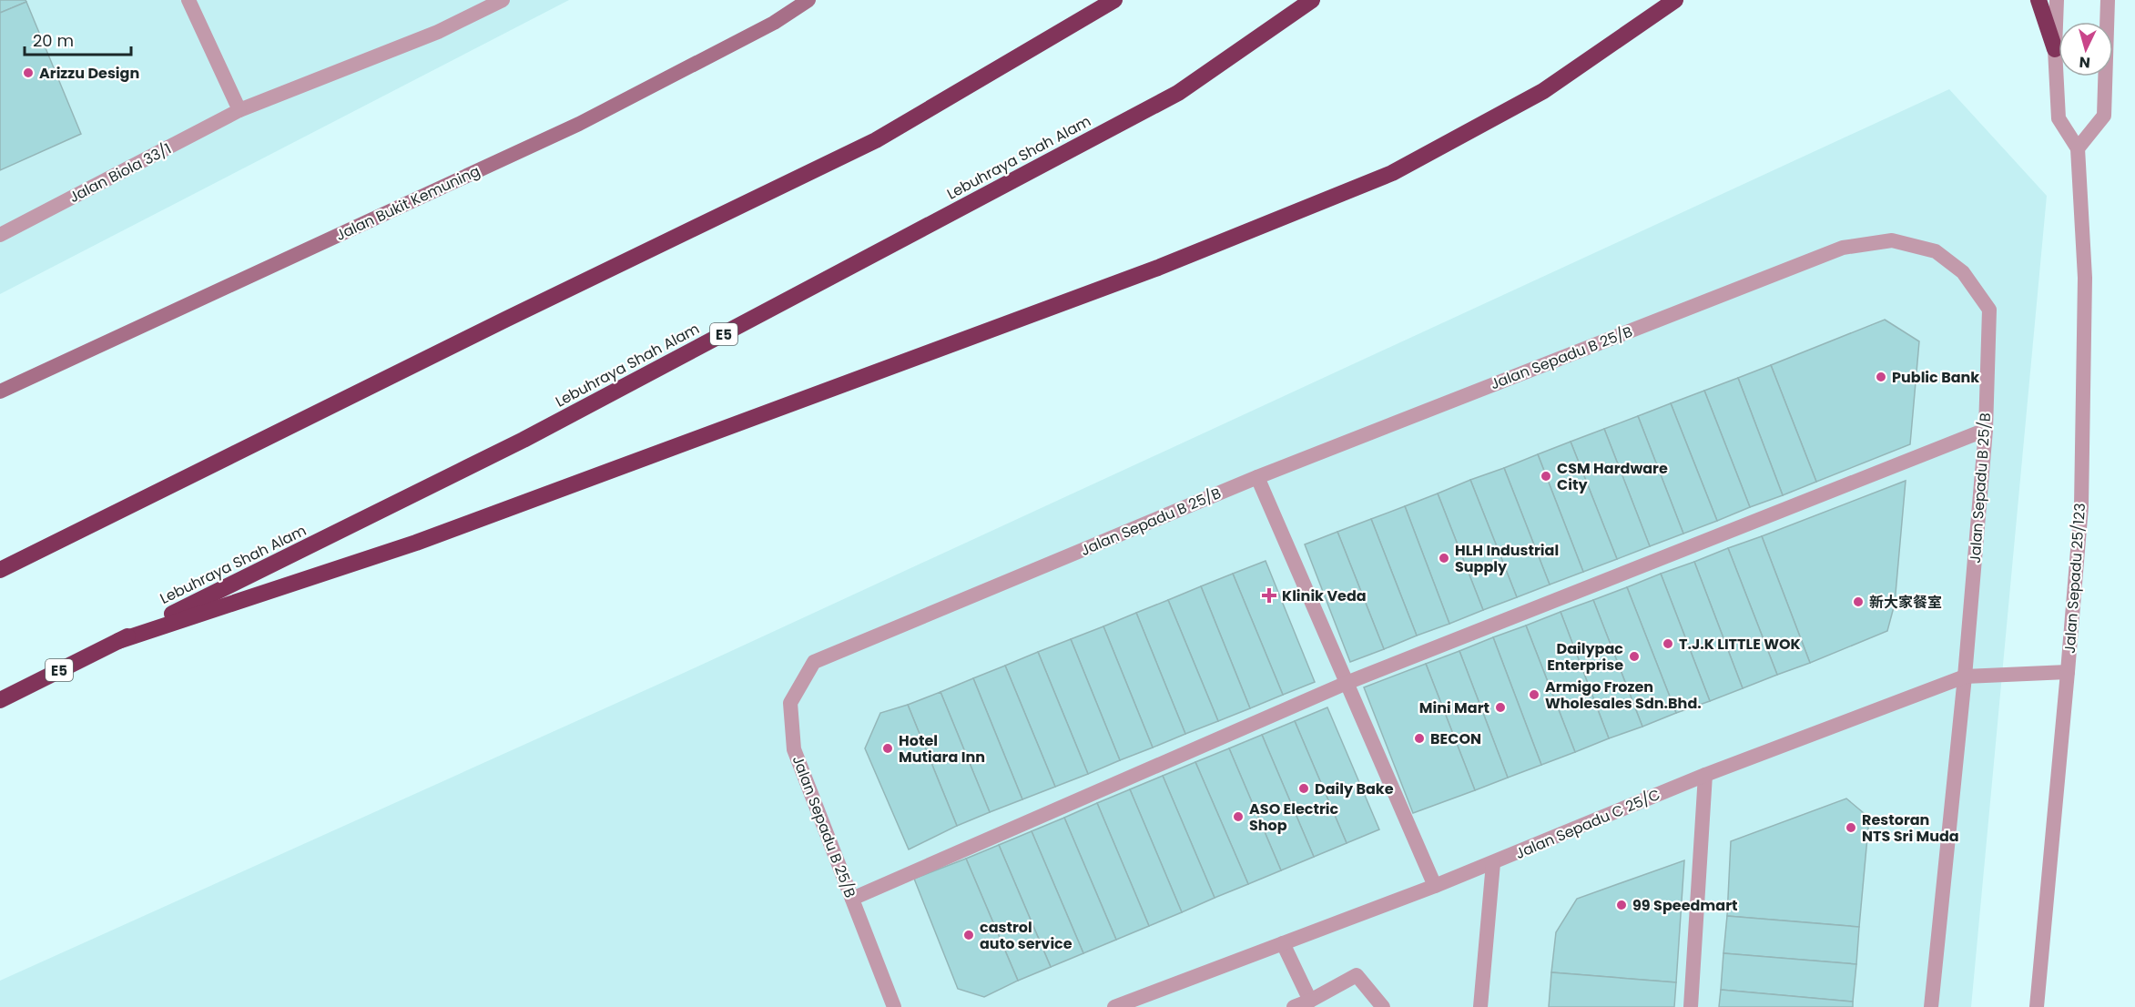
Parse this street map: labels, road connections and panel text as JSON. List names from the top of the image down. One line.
{"streets":{"highway":["Lebuhraya Shah Alam","E5"],"main road":["Jalan Bukit Kemuning"],"street":["Jalan Biola 33/1","Jalan Sepadu B 25/B","Jalan Sepadu 25/123","Jalan Sepadu C 25/C"]},"crossings":[["Jalan Sepadu B 25/B","Jalan Sepadu C 25/C"],["Jalan Sepadu 25/123","Jalan Sepadu C 25/C"]],"places":{"other":["Arizzu Design","Public Bank","CSM Hardware City","HLH Industrial Supply","新大家餐室","T.J.K LITTLE WOK","Dailypac Enterprise","Armigo Frozen Wholesales Sdn.Bhd.","Mini Mart","BECON","Hotel Mutiara Inn","Daily Bake","ASO Electric Shop","Restoran NTS Sri Muda","99 Speedmart","castrol auto service"],"health":["Klinik Veda"]},"scale_bar":"20 m","north":"bottom"}
